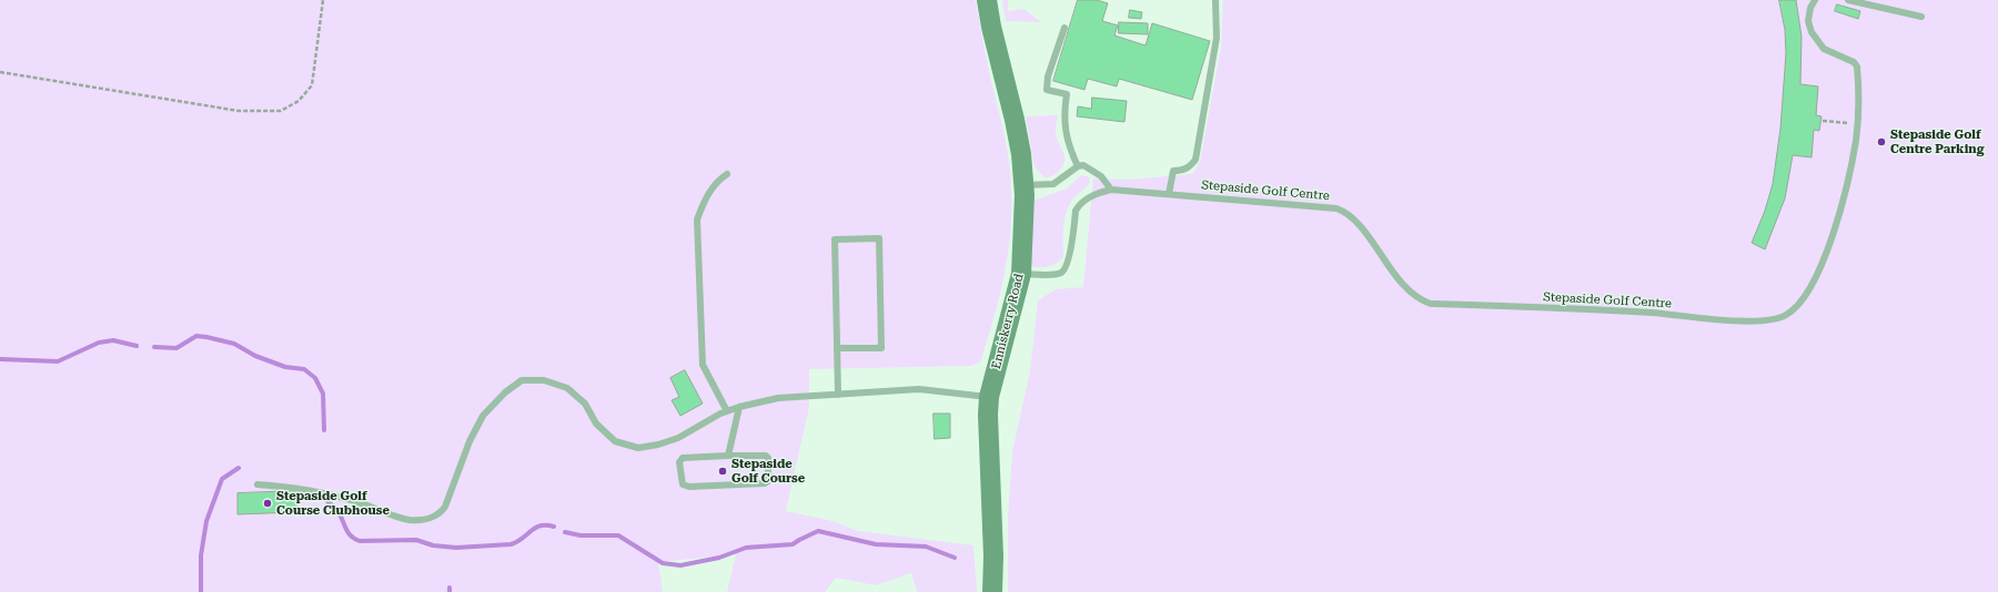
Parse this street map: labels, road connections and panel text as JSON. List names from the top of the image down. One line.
{"streets":{"main road":["Enniskerry Road"],"lane":["Stepaside Golf Centre"]},"places":["Stepaside Golf Centre Parking","Stepaside Golf Course","Stepaside Golf Course Clubhouse"]}
